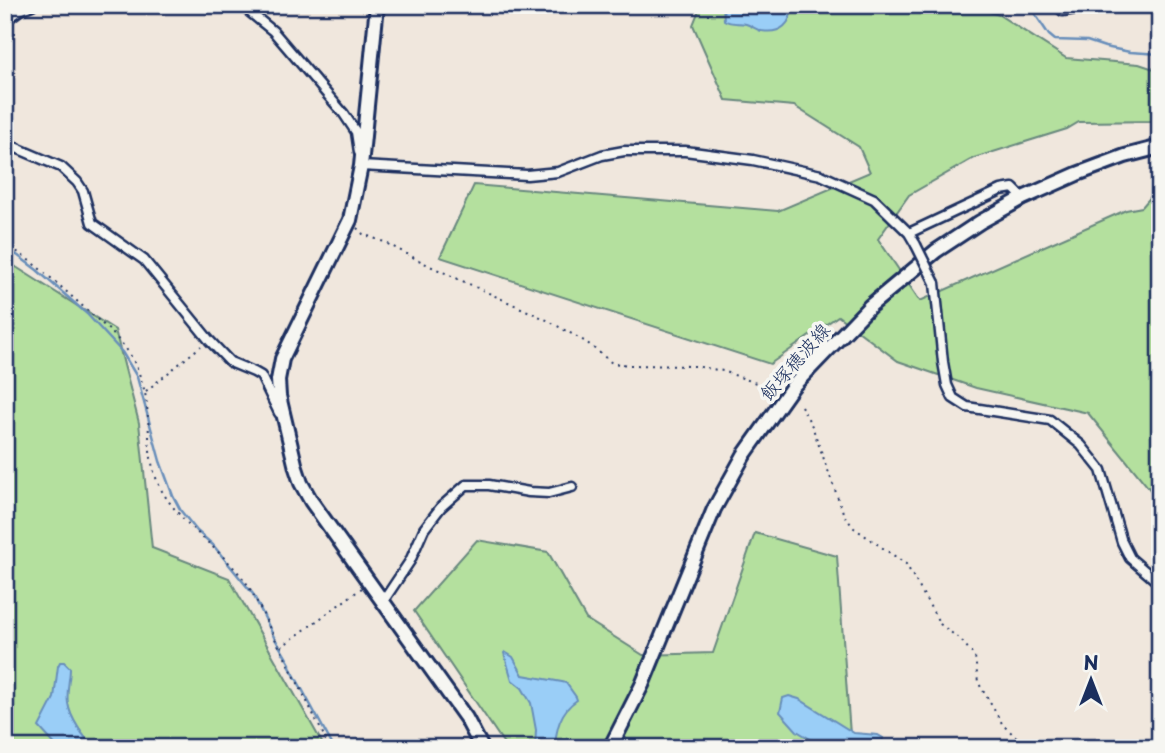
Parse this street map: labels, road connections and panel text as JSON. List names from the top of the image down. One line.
{"streets":{"main road":["飯塚穂波線"]},"north":"top"}
